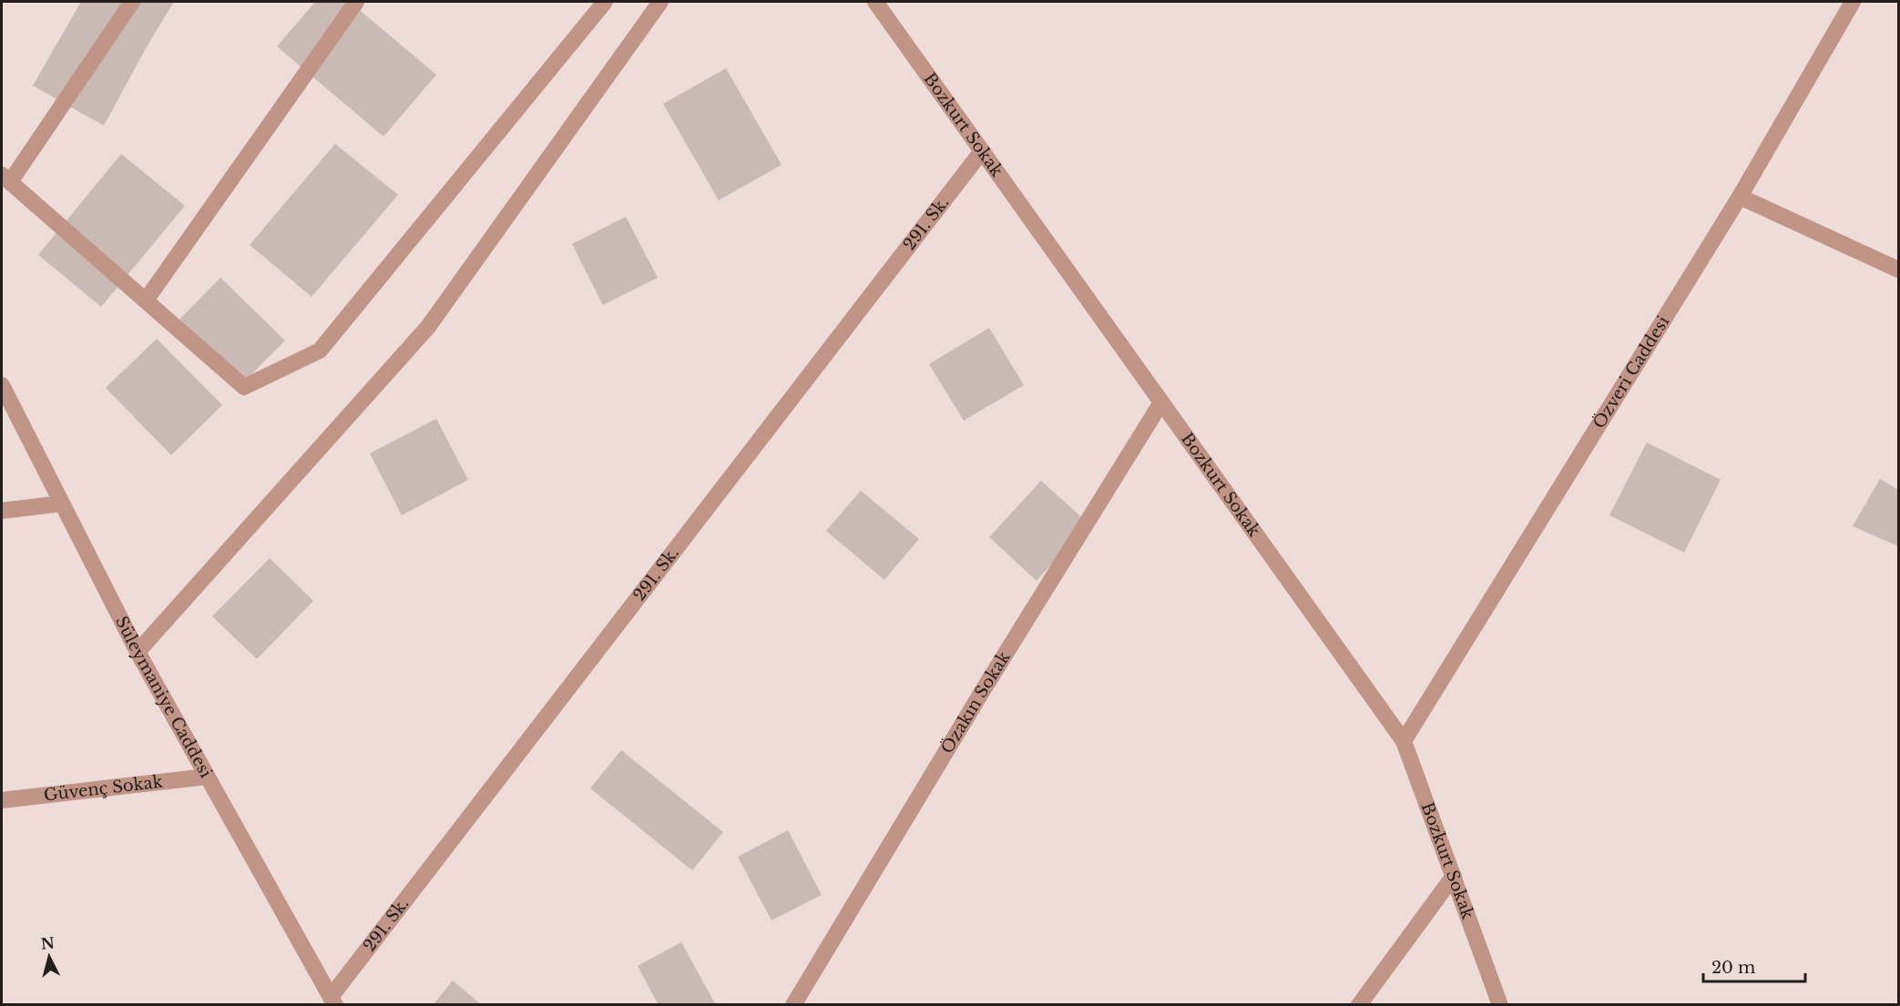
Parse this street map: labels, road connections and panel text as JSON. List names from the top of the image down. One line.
{"streets":{"street":["Bozkurt Sokak","291. Sk.","Özveri Caddesi","Süleymaniye Caddesi","Özakın Sokak","Güvenç Sokak"]},"crossings":[["Bozkurt Sokak","291. Sk."],["Bozkurt Sokak","Özveri Caddesi"],["Bozkurt Sokak","Özakın Sokak"],["291. Sk.","Süleymaniye Caddesi"],["Süleymaniye Caddesi","Güvenç Sokak"]],"scale_bar":"20 m","north":"top"}
